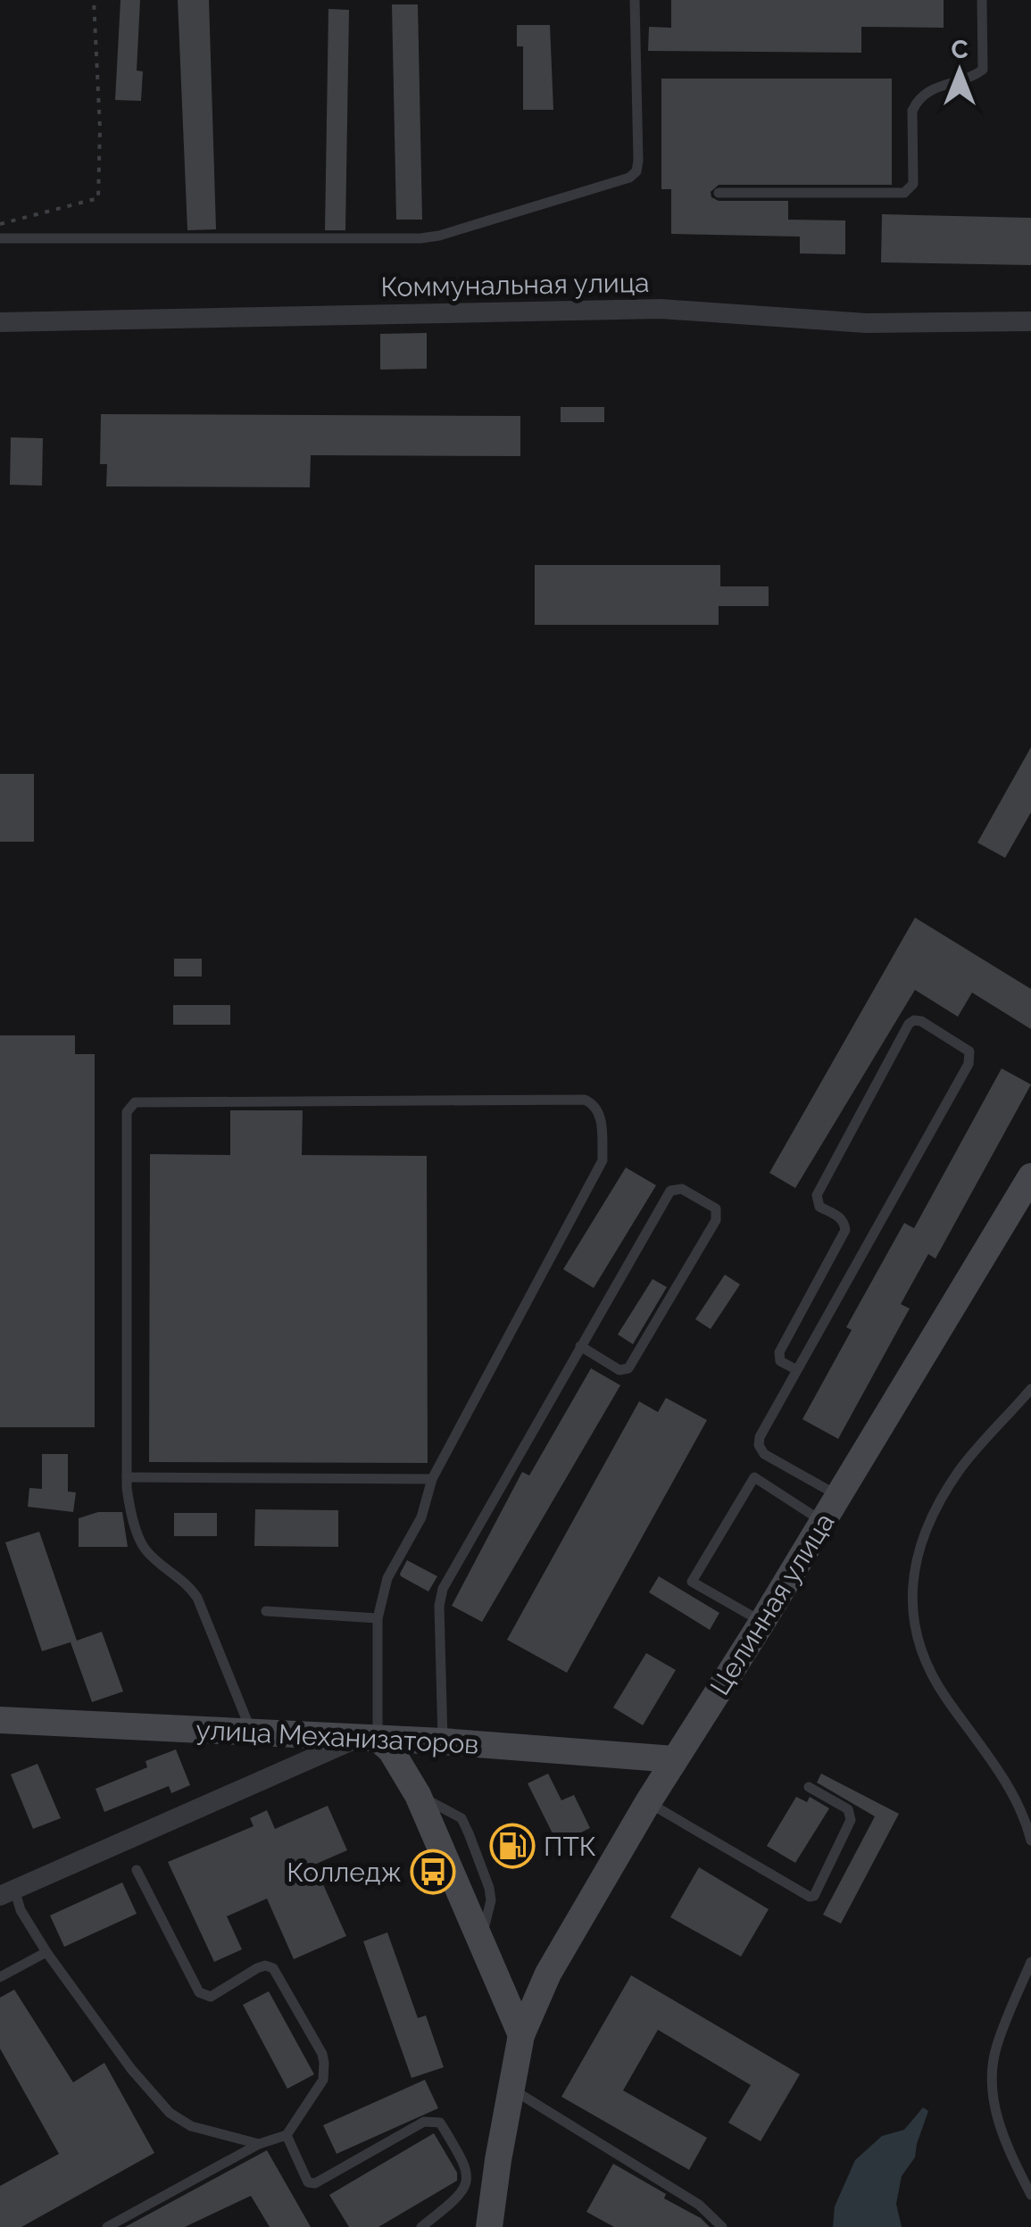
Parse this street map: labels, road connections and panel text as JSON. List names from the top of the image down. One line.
{"streets":{"main road":["Целинная улица","улица Механизаторов"],"street":["Коммунальная улица"]},"crossings":[["Целинная улица","улица Механизаторов"]],"places":{"fuel station":["ПТК"],"bus stop":["Колледж"]},"north":"top"}
